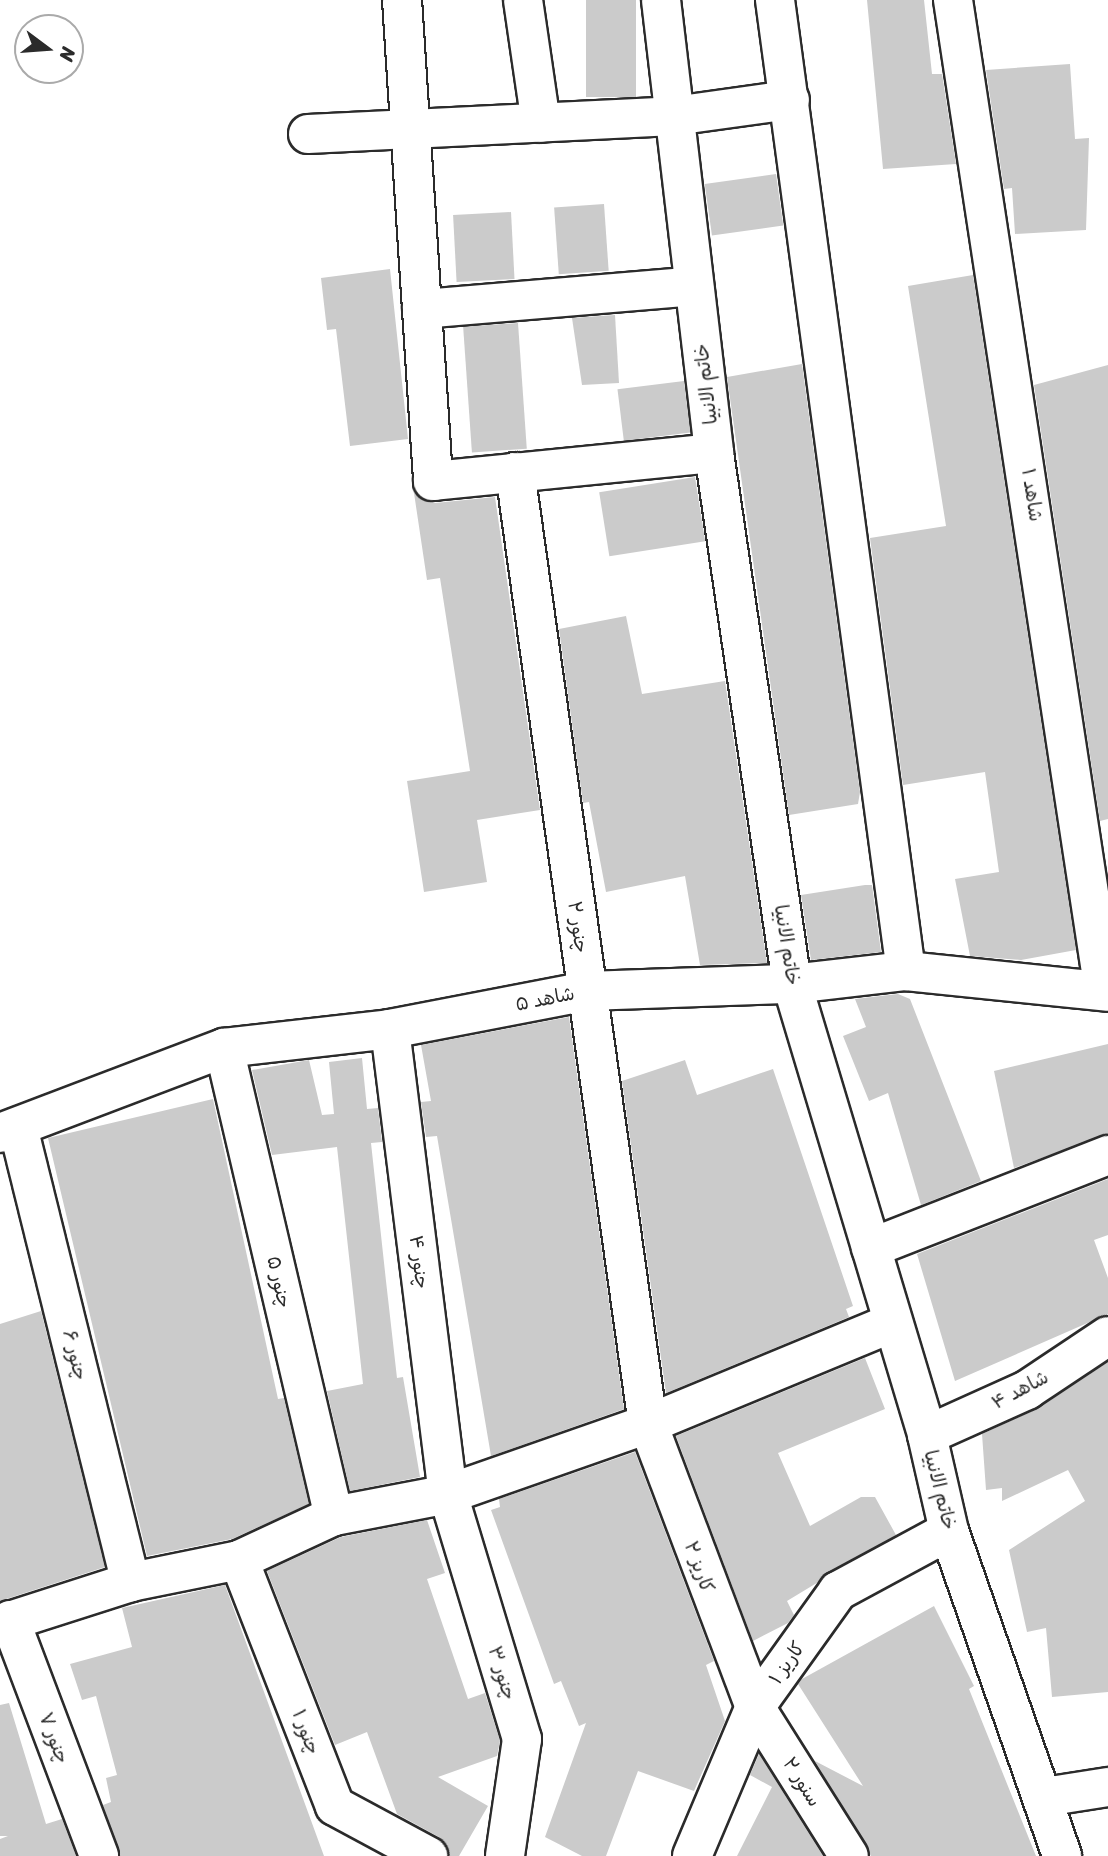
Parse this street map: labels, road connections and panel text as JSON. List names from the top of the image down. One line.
{"streets":{"street":["خاتم الانبیا","شاهد ۱","چنور ۲","شاهد ۵","چنور ۴","چنور ۵","چنور ۶","شاهد ۴","کاریز ۲","کاریز ۱","چنور ۳","چنور ۱","چنور ۷","سنور ۲"]},"crossings":[["خاتم الانبیا","شاهد ۵"],["خاتم الانبیا","شاهد ۴"],["خاتم الانبیا","کاریز ۱"],["شاهد ۱","شاهد ۵"],["چنور ۲","شاهد ۵"],["چنور ۲","کاریز ۲"],["شاهد ۵","چنور ۴"],["شاهد ۵","چنور ۵"],["شاهد ۵","چنور ۶"],["چنور ۴","چنور ۳"],["کاریز ۲","کاریز ۱"],["کاریز ۲","سنور ۲"],["کاریز ۱","سنور ۲"]],"north":"right"}
